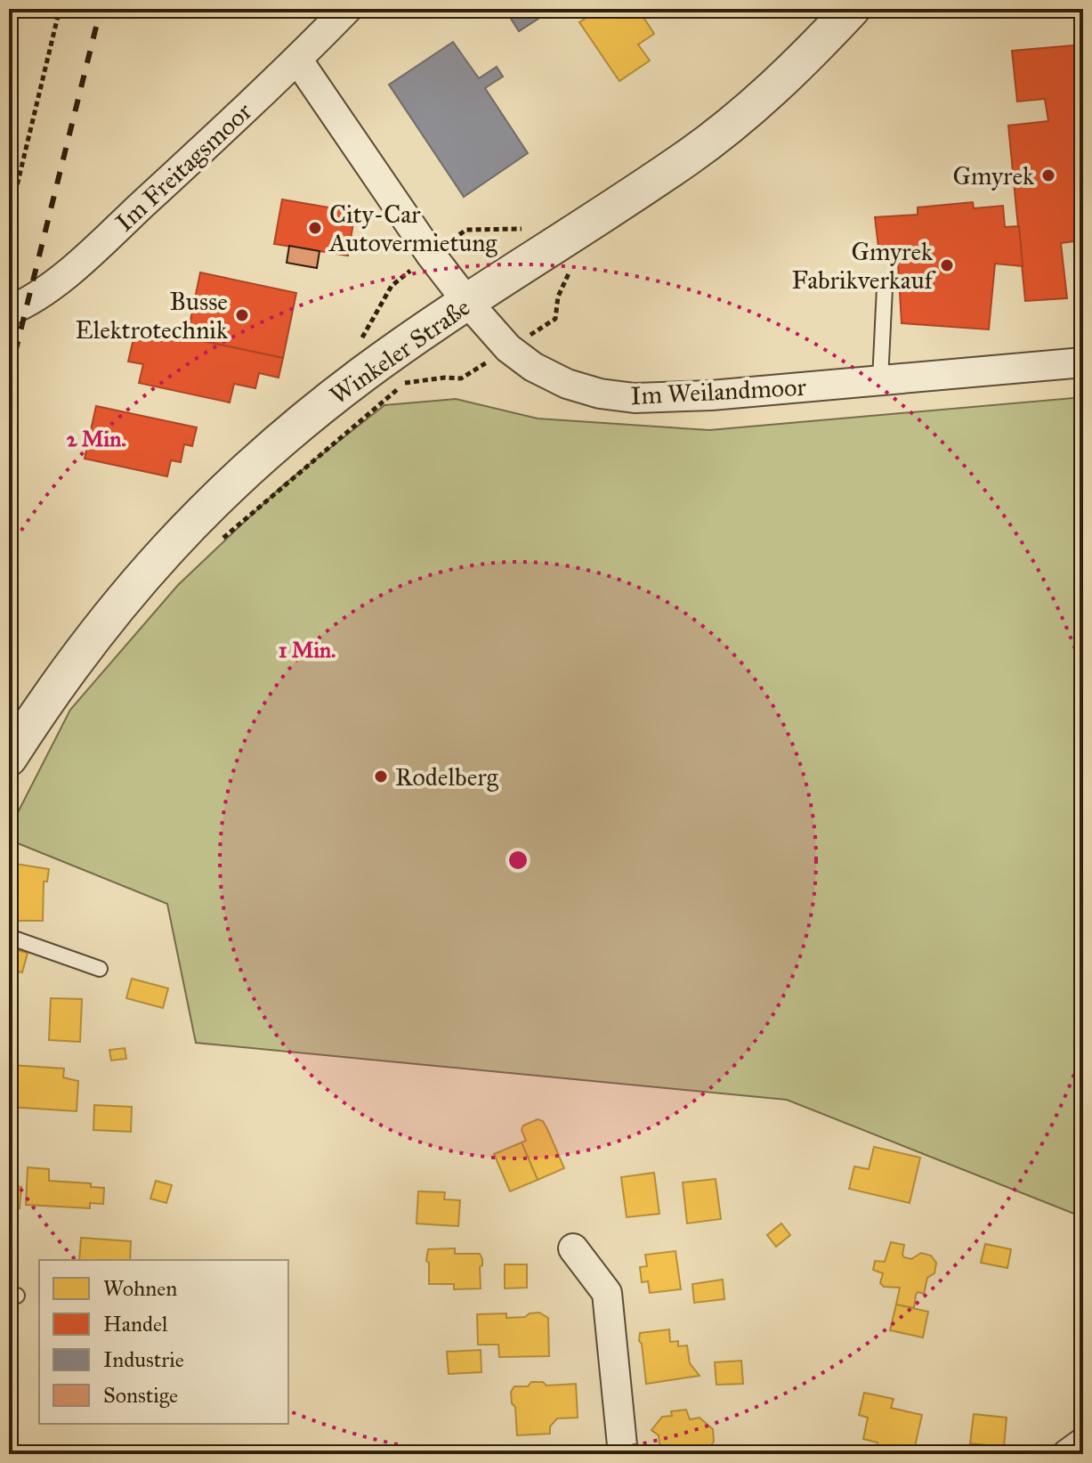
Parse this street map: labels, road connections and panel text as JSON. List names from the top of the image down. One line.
{"streets":{"street":["Im Freitagsmoor","Winkeler Straße","Im Weilandmoor"]},"crossings":[["Im Freitagsmoor","Im Weilandmoor"],["Winkeler Straße","Im Weilandmoor"]],"places":["Gmyrek","City-Car Autovermietung","Gmyrek Fabrikverkauf","Busse Elektrotechnik","Rodelberg"],"legend":["Wohnen","Handel","Industrie","Sonstige"],"rings":["2 Min.","1 Min."]}
